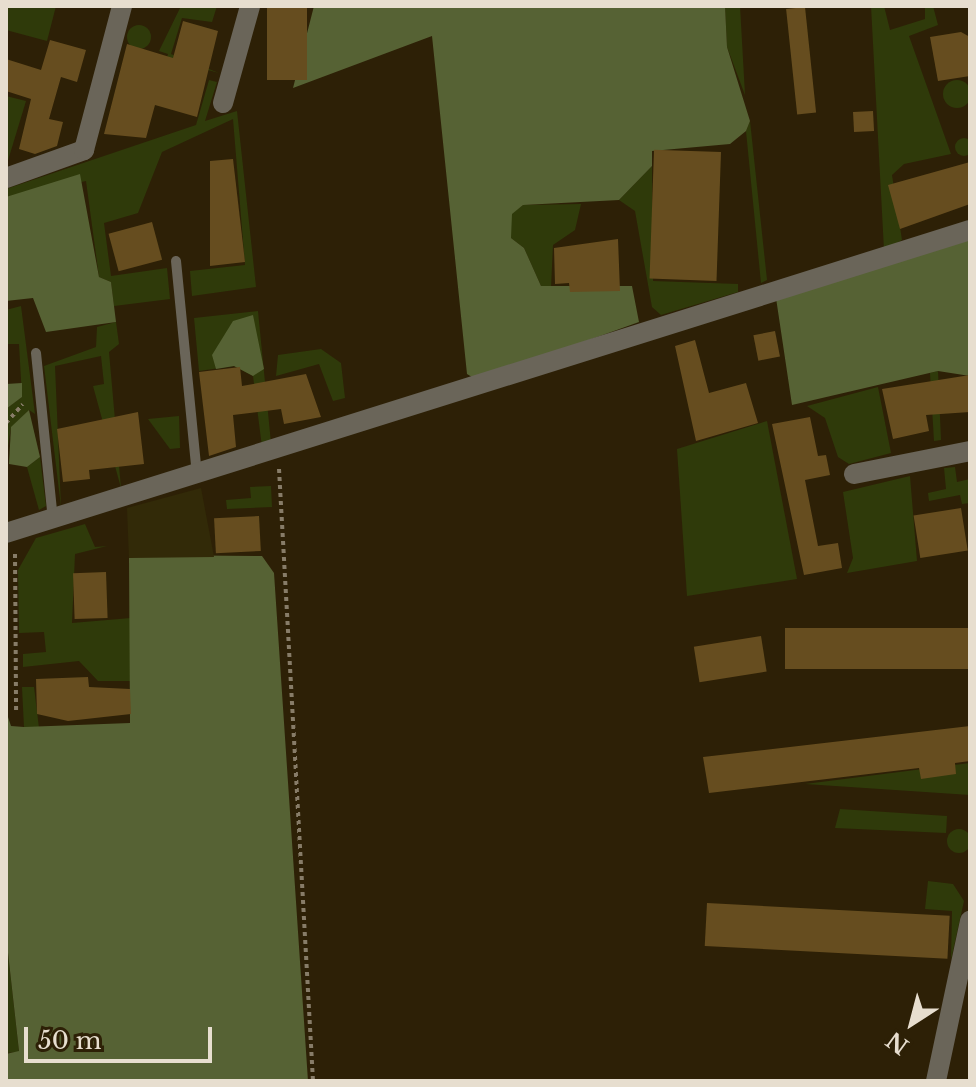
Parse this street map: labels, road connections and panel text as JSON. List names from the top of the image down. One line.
{"scale_bar":"50 m","north":"bottom left"}
